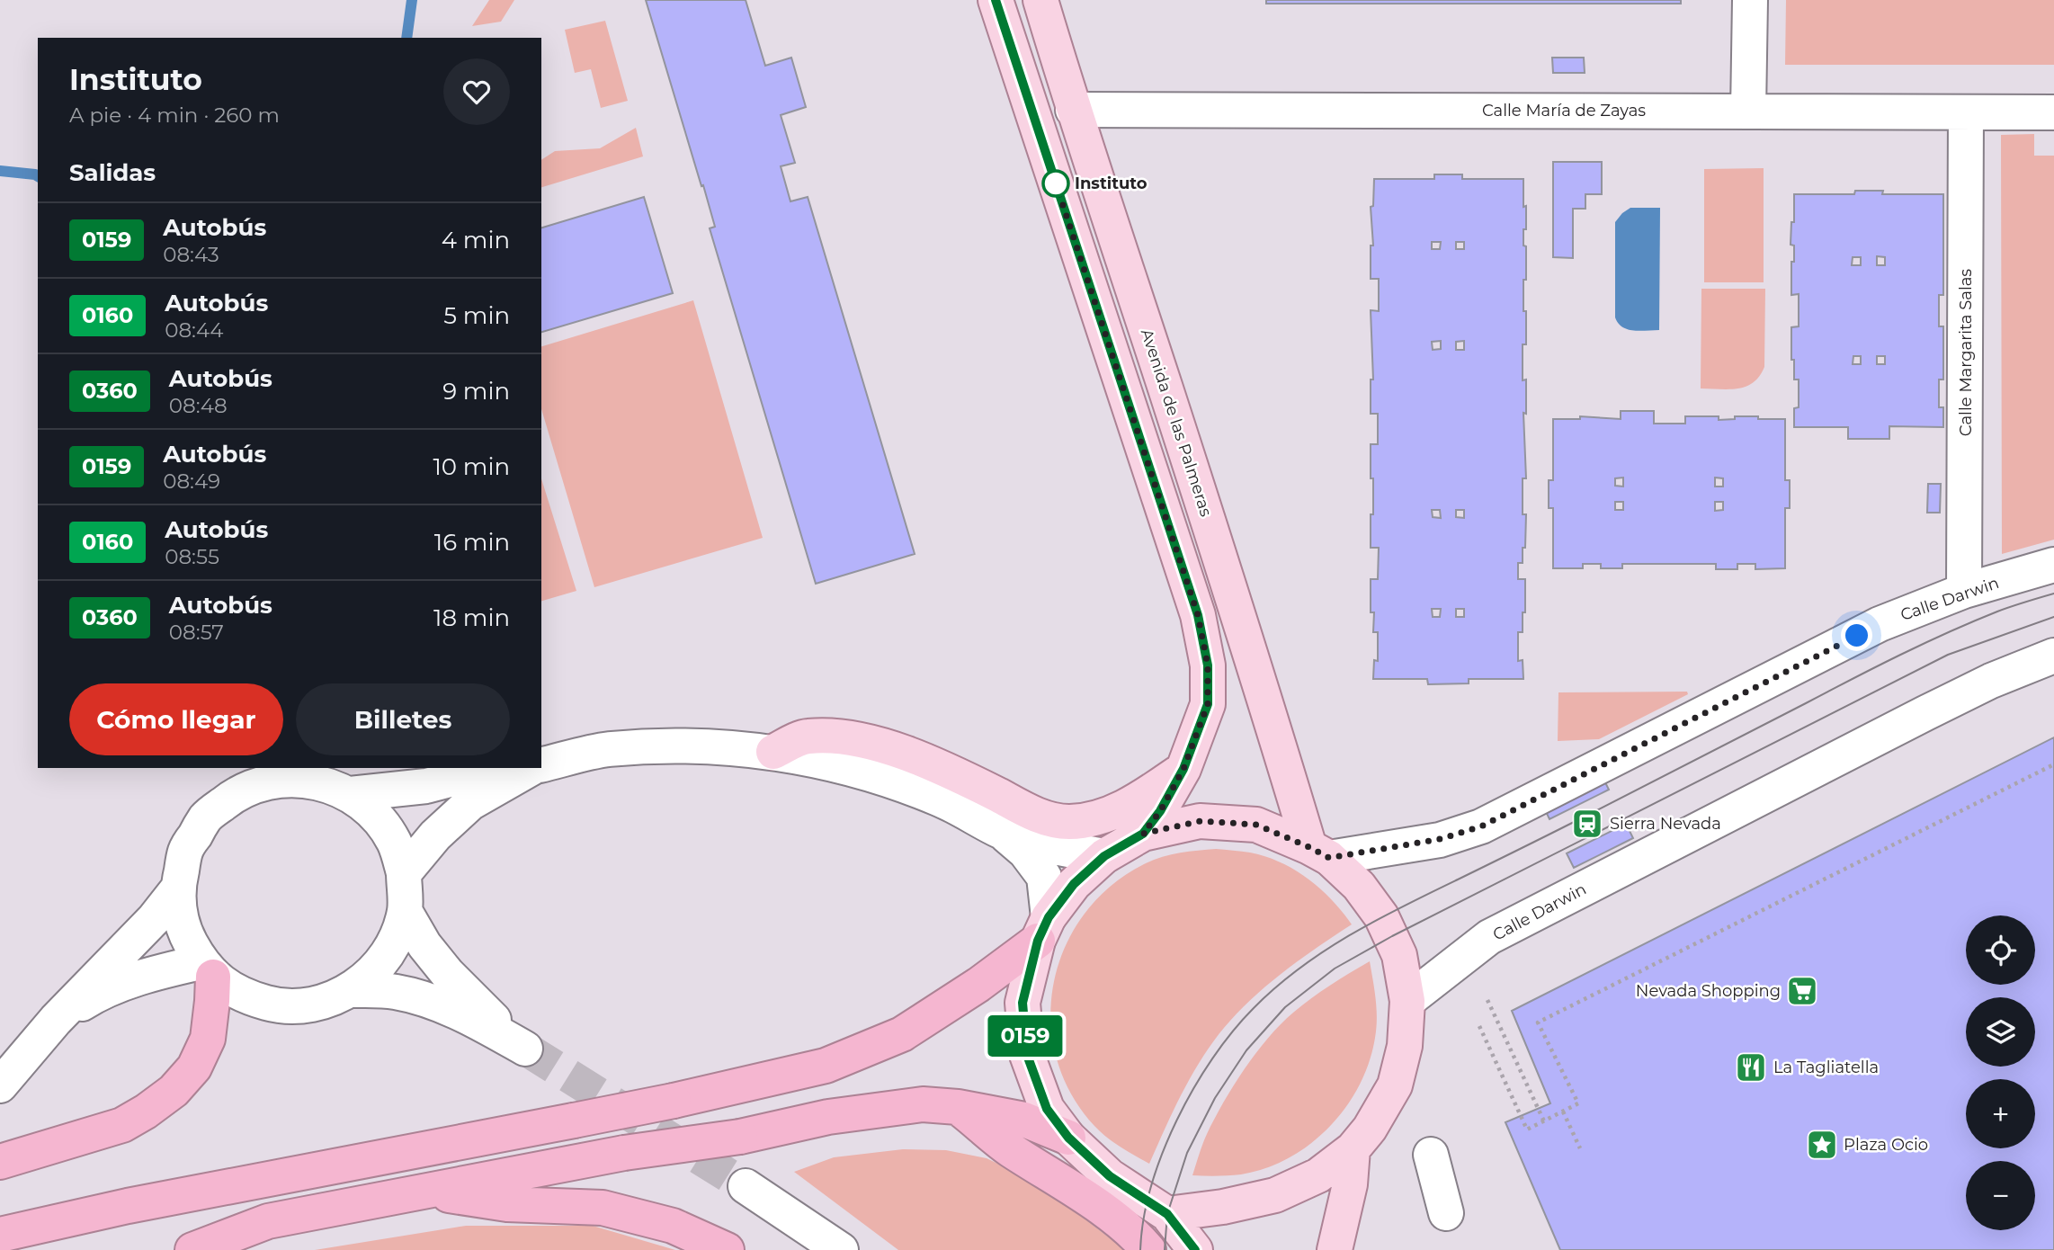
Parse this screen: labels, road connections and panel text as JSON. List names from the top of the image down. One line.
{"streets":{"main road":["Avenida de las Palmeras"],"street":["Calle María de Zayas","Calle Margarita Salas","Calle Darwin"]},"crossings":[["Calle María de Zayas","Calle Margarita Salas"],["Calle María de Zayas","Avenida de las Palmeras"],["Calle Margarita Salas","Calle Darwin"],["Avenida de las Palmeras","Calle Darwin"]],"places":{"other":["Instituto"],"station":["Sierra Nevada"],"supermarket":["Nevada Shopping"],"restaurant":["La Tagliatella"],"place":["Plaza Ocio"]},"lines":["bus line 0159"],"page":{"on_map":"0159","heading":[["Instituto","A pie · 4 min · 260 m"],"Salidas"],"list":[{"mark":"0159","name":"Autobús","note":"08:43","value":"4 min"},{"mark":"0160","name":"Autobús","note":"08:44","value":"5 min"},{"mark":"0360","name":"Autobús","note":"08:48","value":"9 min"},{"mark":"0159","name":"Autobús","note":"08:49","value":"10 min"},{"mark":"0160","name":"Autobús","note":"08:55","value":"16 min"},{"mark":"0360","name":"Autobús","note":"08:57","value":"18 min"}],"buttons":["Cómo llegar","Billetes"],"map_buttons":["+","−"]}}
